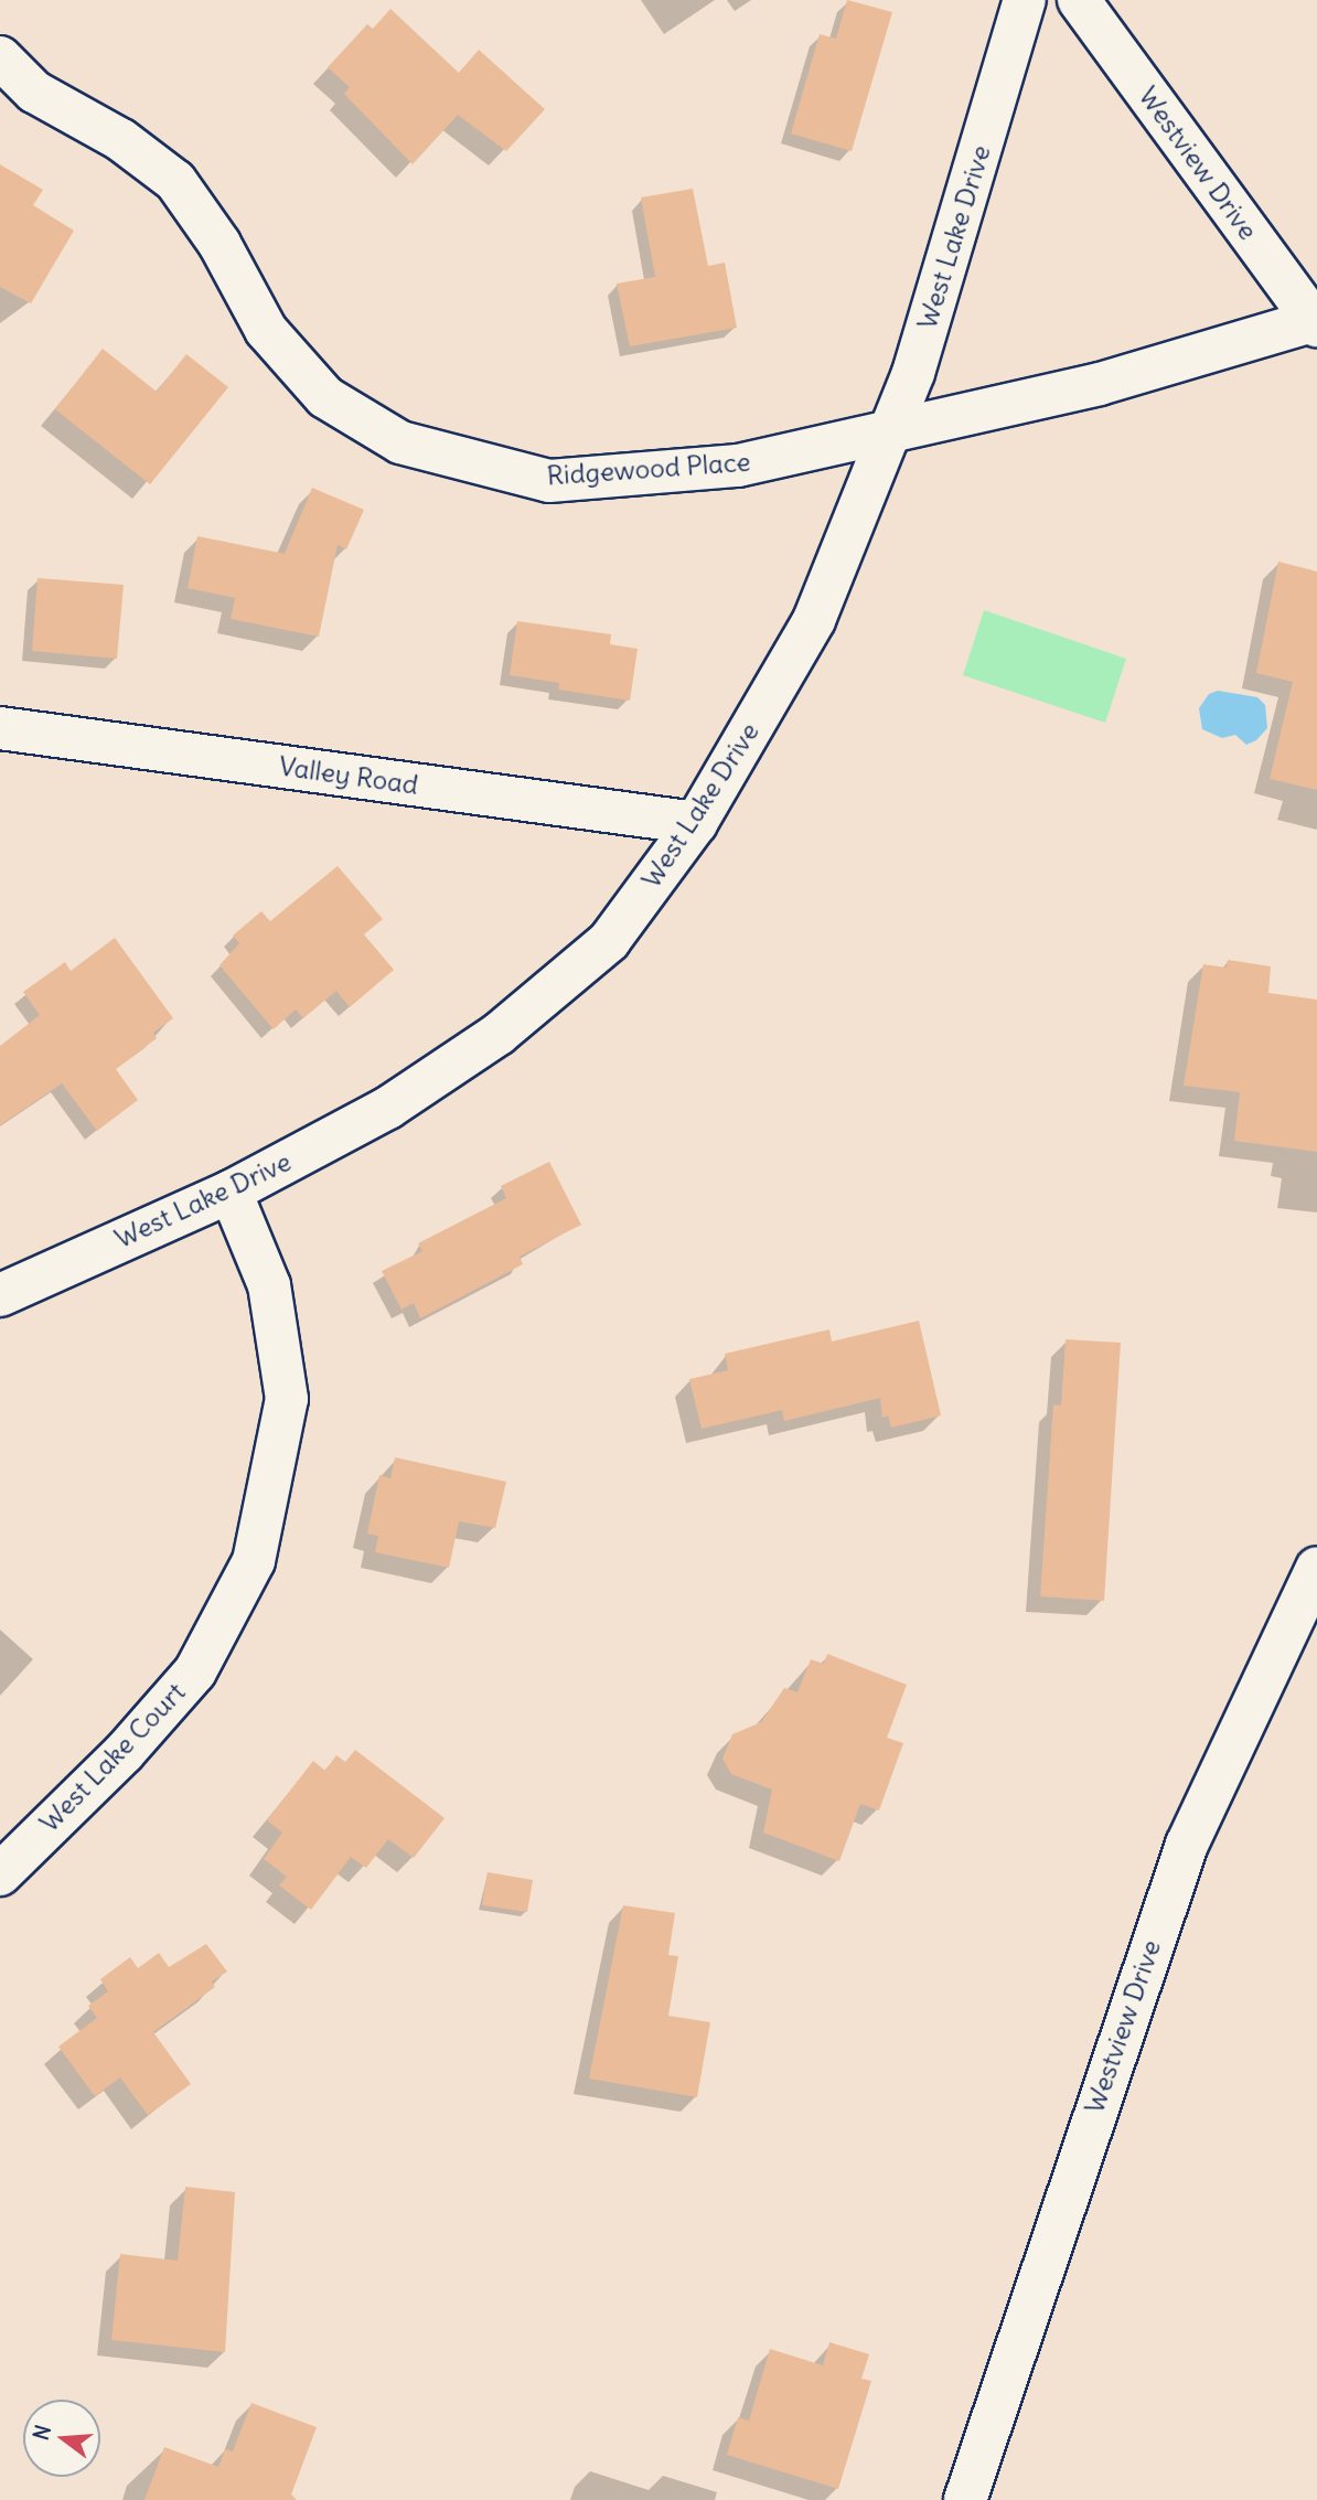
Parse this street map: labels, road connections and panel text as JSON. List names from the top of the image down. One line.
{"streets":{"street":["Westview Drive","West Lake Drive","Ridgewood Place","Valley Road","West Lake Court"]},"crossings":[["Westview Drive","Ridgewood Place"],["West Lake Drive","Ridgewood Place"],["West Lake Drive","Valley Road"],["West Lake Drive","West Lake Court"]],"north":"left"}
